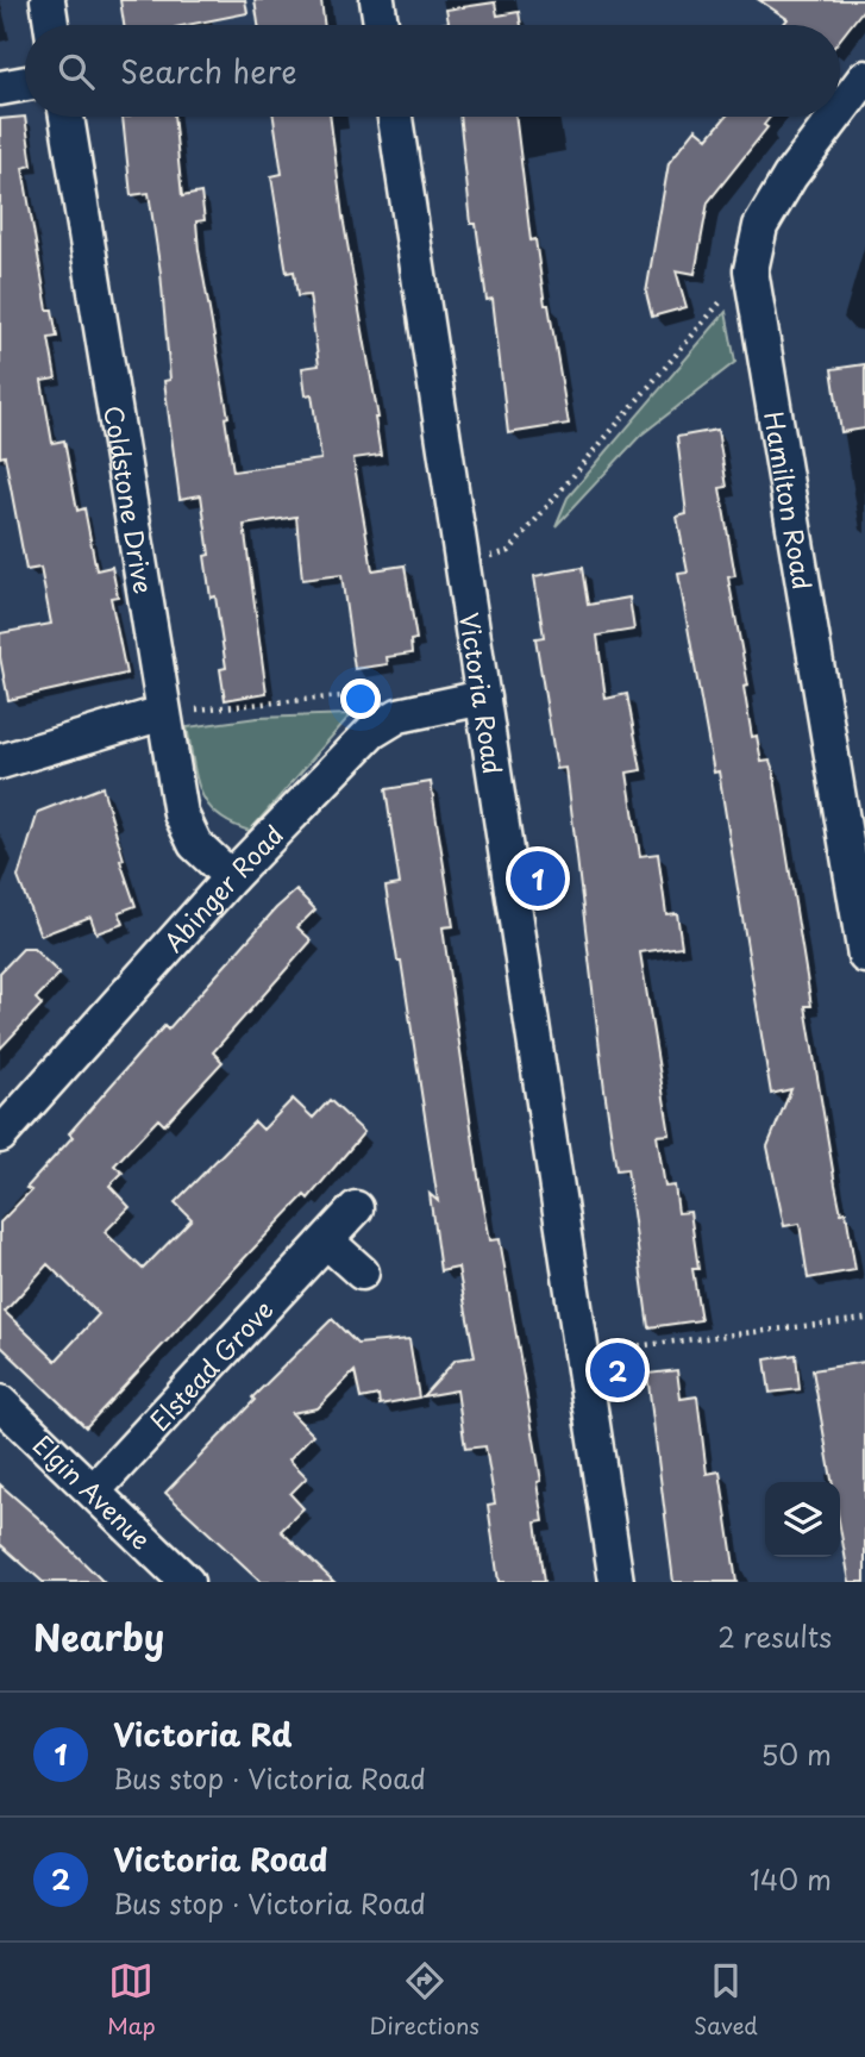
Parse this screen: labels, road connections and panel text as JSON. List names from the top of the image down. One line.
{"streets":{"street":["Coldstone Drive","Hamilton Road","Victoria Road","Abinger Road","Elstead Grove","Elgin Avenue"]},"crossings":[["Coldstone Drive","Abinger Road"],["Victoria Road","Abinger Road"],["Elstead Grove","Elgin Avenue"]],"page":{"search":"Search here","pins":["1","2"],"heading":["Nearby","2 results"],"list":[{"mark":"1","name":"Victoria Rd","note":"Bus stop · Victoria Road","value":"50 m"},{"mark":"2","name":"Victoria Road","note":"Bus stop · Victoria Road","value":"140 m"}],"nav":["Map","Directions","Saved"]}}
